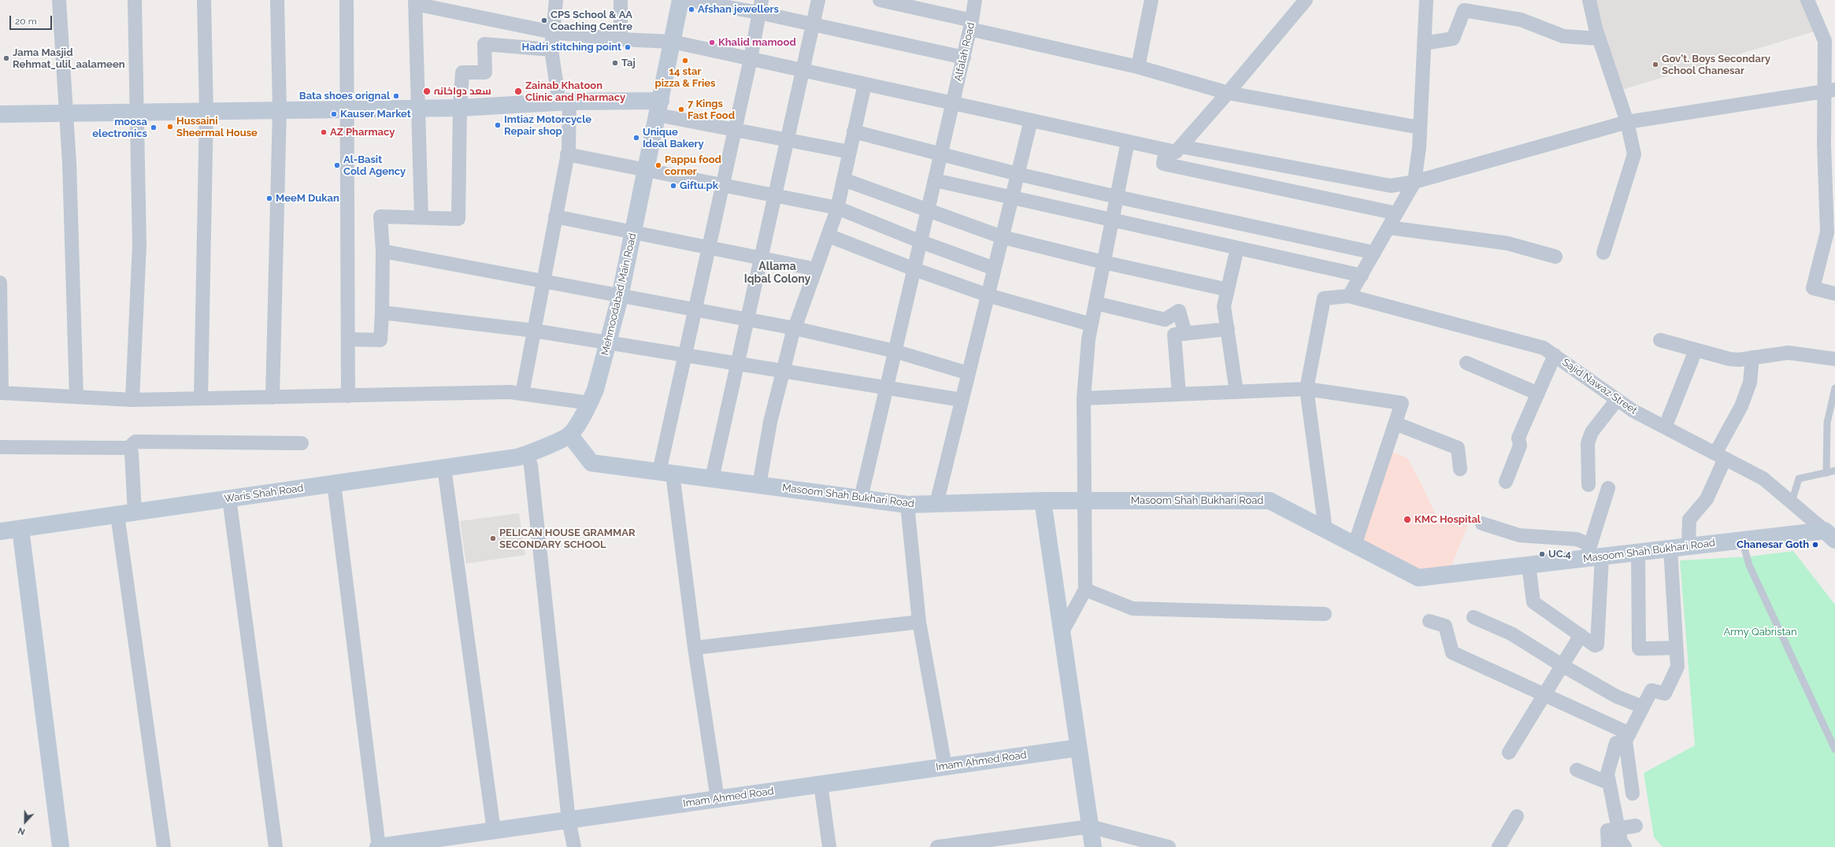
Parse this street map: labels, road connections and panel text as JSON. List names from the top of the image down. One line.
{"streets":{"street":["Alfalah Road","Mehmoodabad Main Road","Sajid Nawaz Street","Waris Shah Road","Masoom Shah Bukhari Road","Imam Ahmed Road"]},"crossings":[["Alfalah Road","Masoom Shah Bukhari Road"],["Mehmoodabad Main Road","Masoom Shah Bukhari Road"],["Sajid Nawaz Street","Masoom Shah Bukhari Road"]],"districts":["Allama Iqbal Colony"],"parks":["Army Qabristan"],"places":["Afshan jewellers","CPS School & AA Coaching Centre","Khalid mamood","Hadri stitching point","Jama Masjid Rehmat_ulil_aalameen","14 star pizza & Fries","Taj","Gov't. Boys Secondary School Chanesar","سعد دواخانہ","Zainab Khatoon Clinic and Pharmacy","Bata shoes orignal","7 Kings Fast Food","Kauser Market","Imtiaz Motorcycle Repair shop","Hussaini Sheermal House","moosa electronics","AZ Pharmacy","Unique Ideal Bakery","Al-Basit Cold Agency","Pappu food corner","Giftu.pk","MeeM Dukan","KMC Hospital","PELICAN HOUSE GRAMMAR SECONDARY SCHOOL","Chanesar Goth","UC.4"],"scale_bar":"20 m","north":"bottom"}
